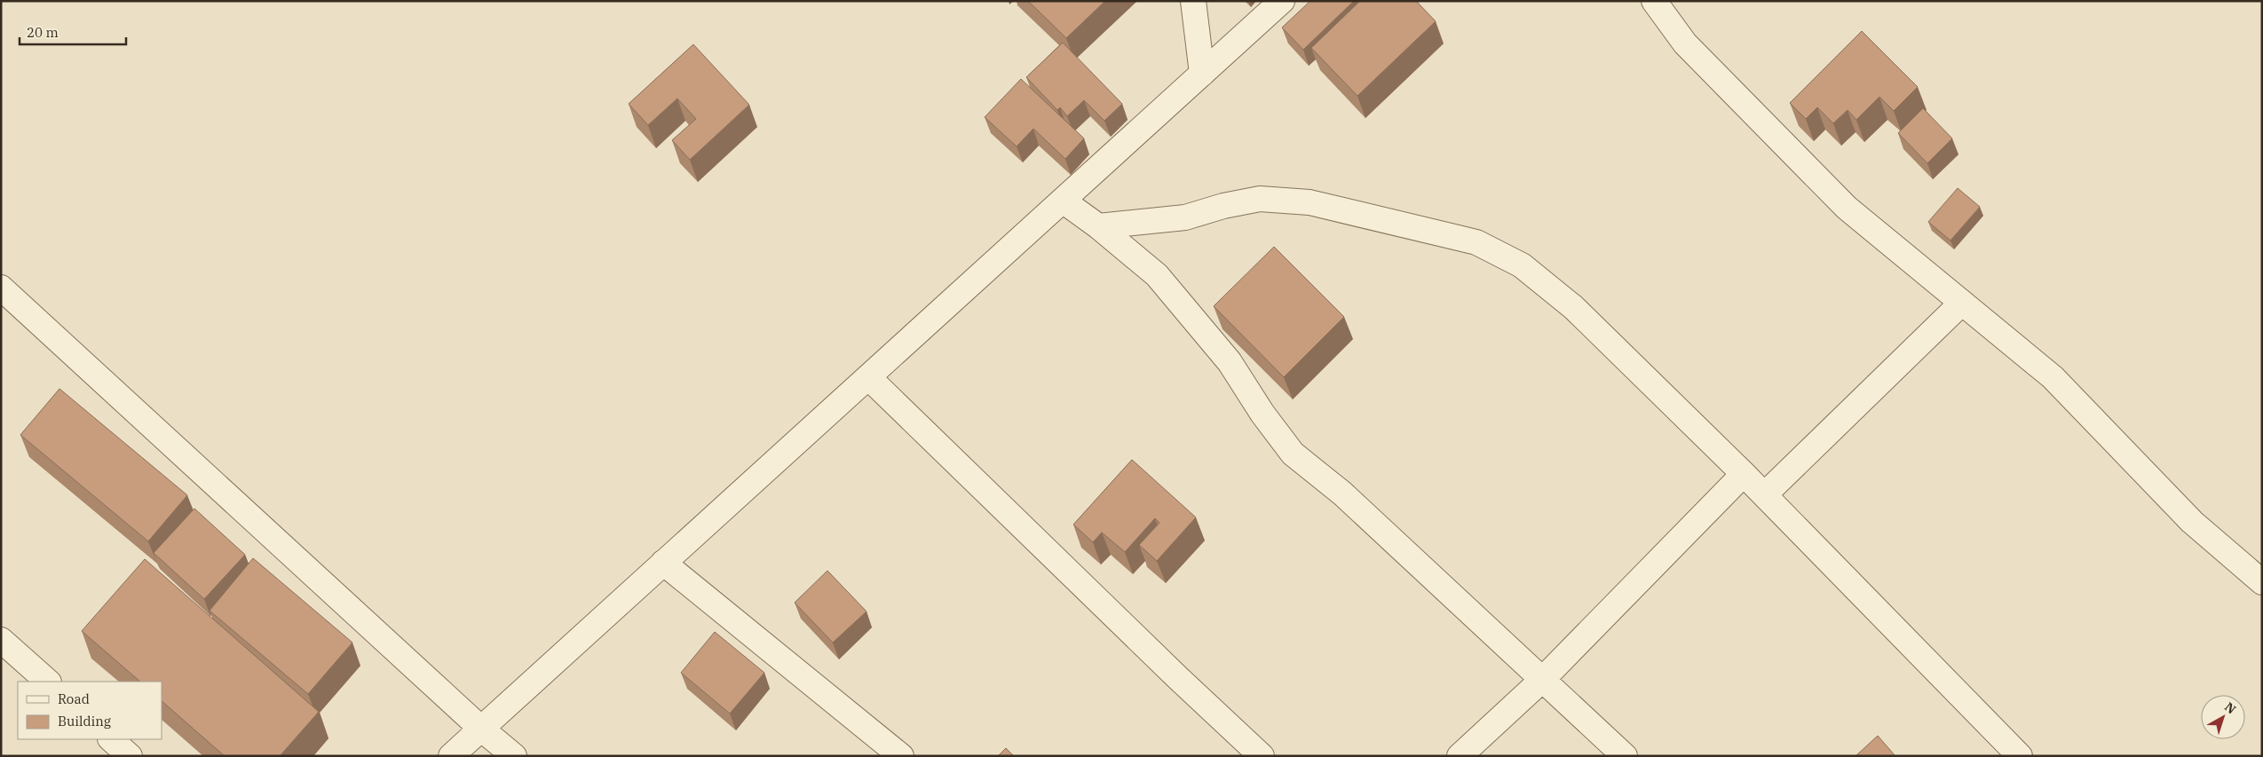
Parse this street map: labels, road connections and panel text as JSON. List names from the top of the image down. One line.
{"legend":["Road","Building"],"scale_bar":"20 m","north":"top right"}
